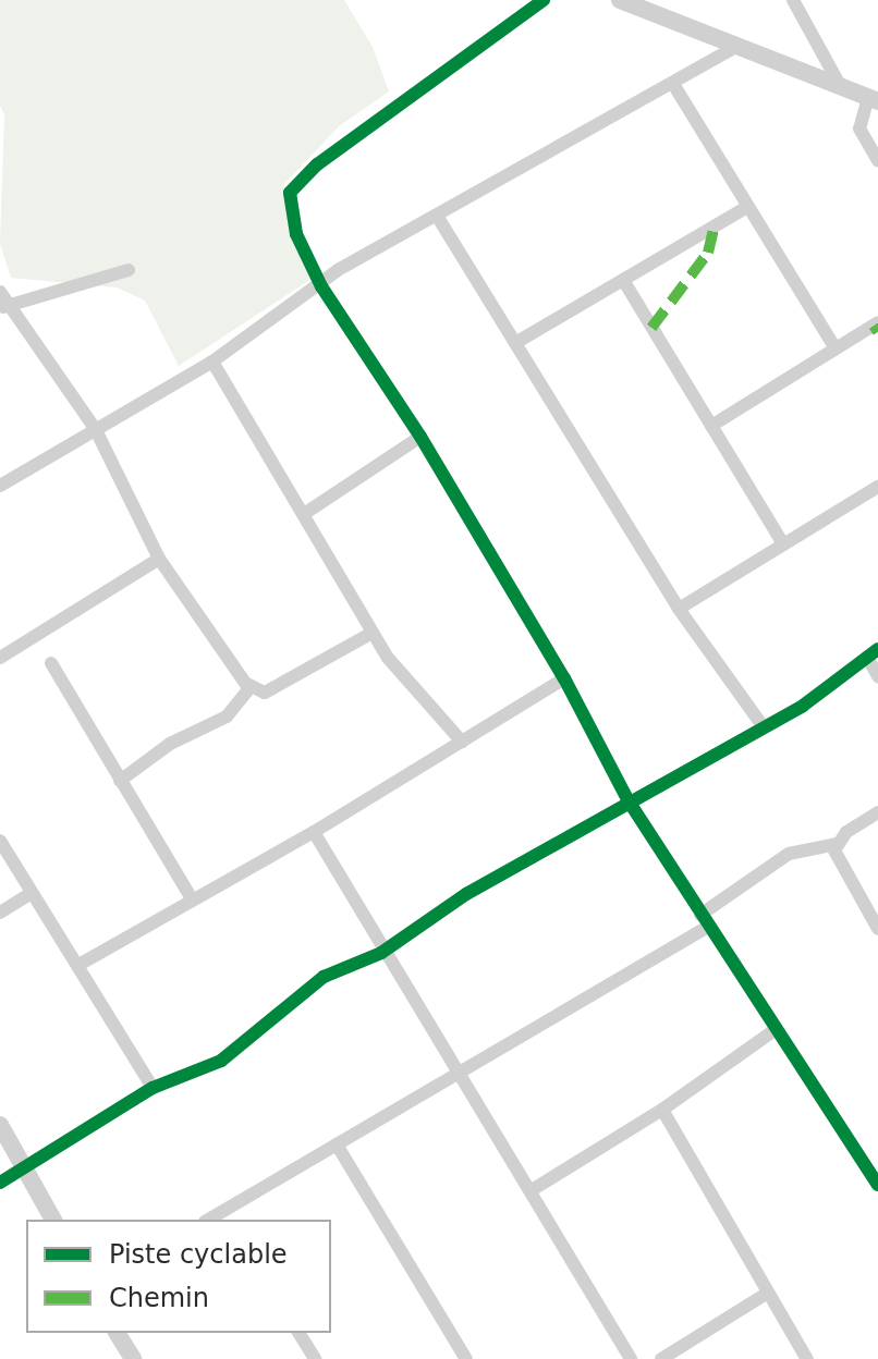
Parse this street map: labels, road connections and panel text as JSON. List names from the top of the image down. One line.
{"legend":["Piste cyclable","Chemin"]}
